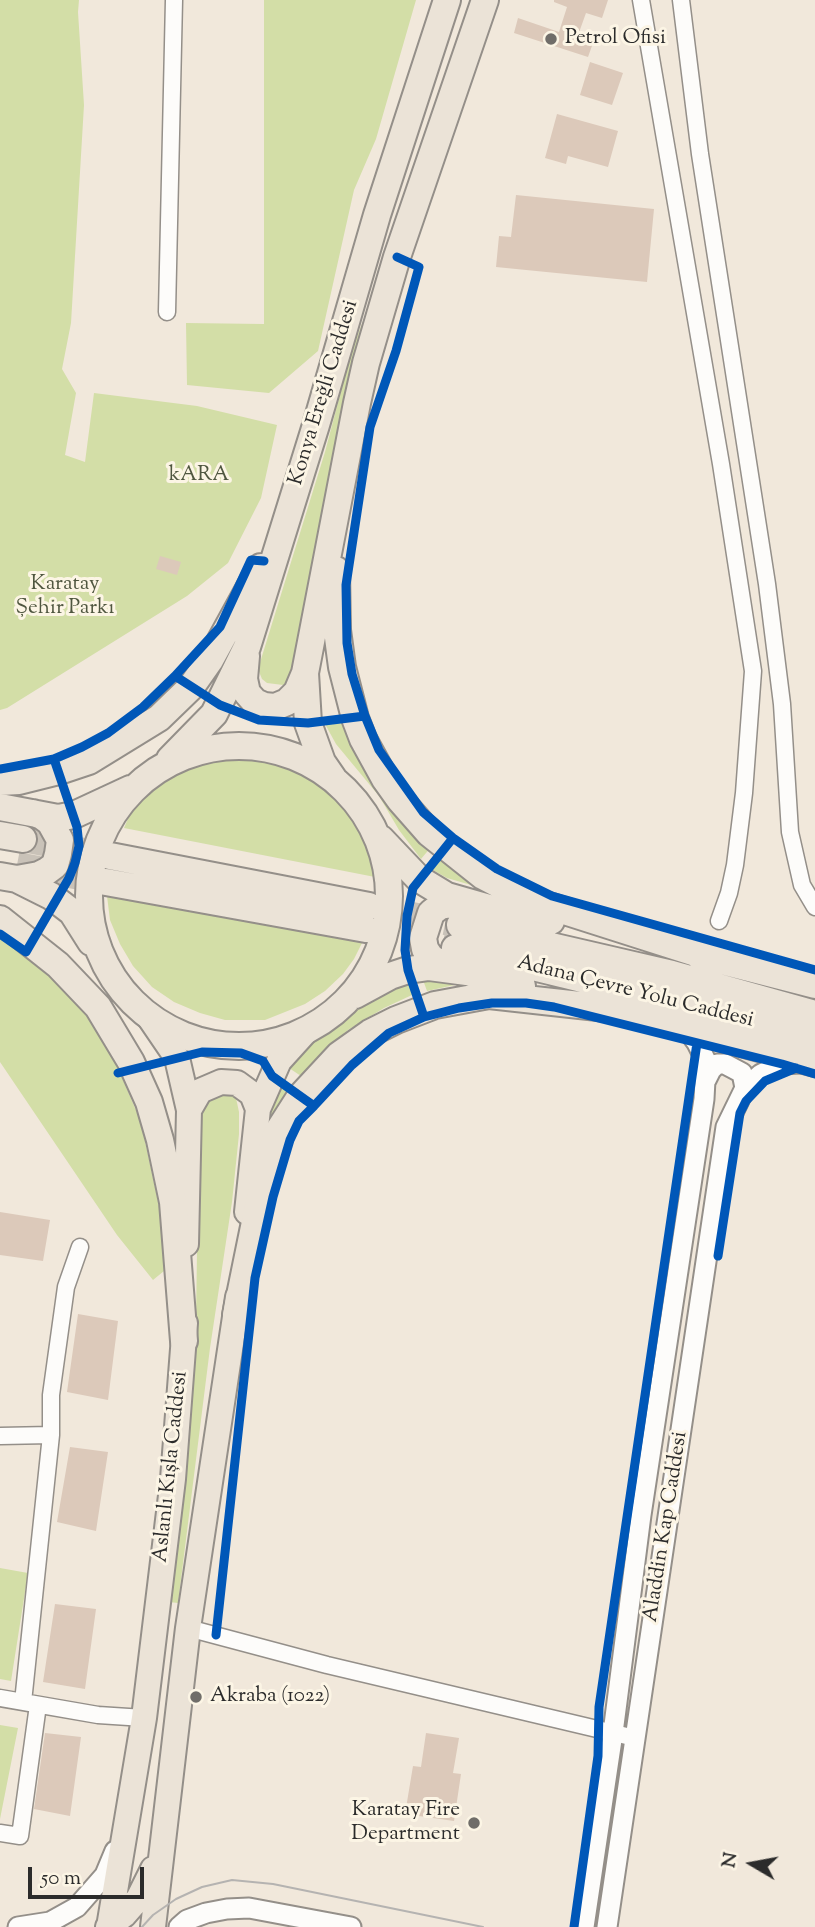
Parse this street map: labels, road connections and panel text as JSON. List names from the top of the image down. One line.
{"streets":{"highway":["Konya Ereğli Caddesi","Adana Çevre Yolu Caddesi"],"main road":["Aslanlı Kışla Caddesi"],"street":["Aladdin Kap Caddesi"]},"parks":["kARA","Karatay Şehir Parkı"],"places":["Petrol Ofisi","Akraba (1022)","Karatay Fire Department"],"scale_bar":"50 m","north":"left"}
